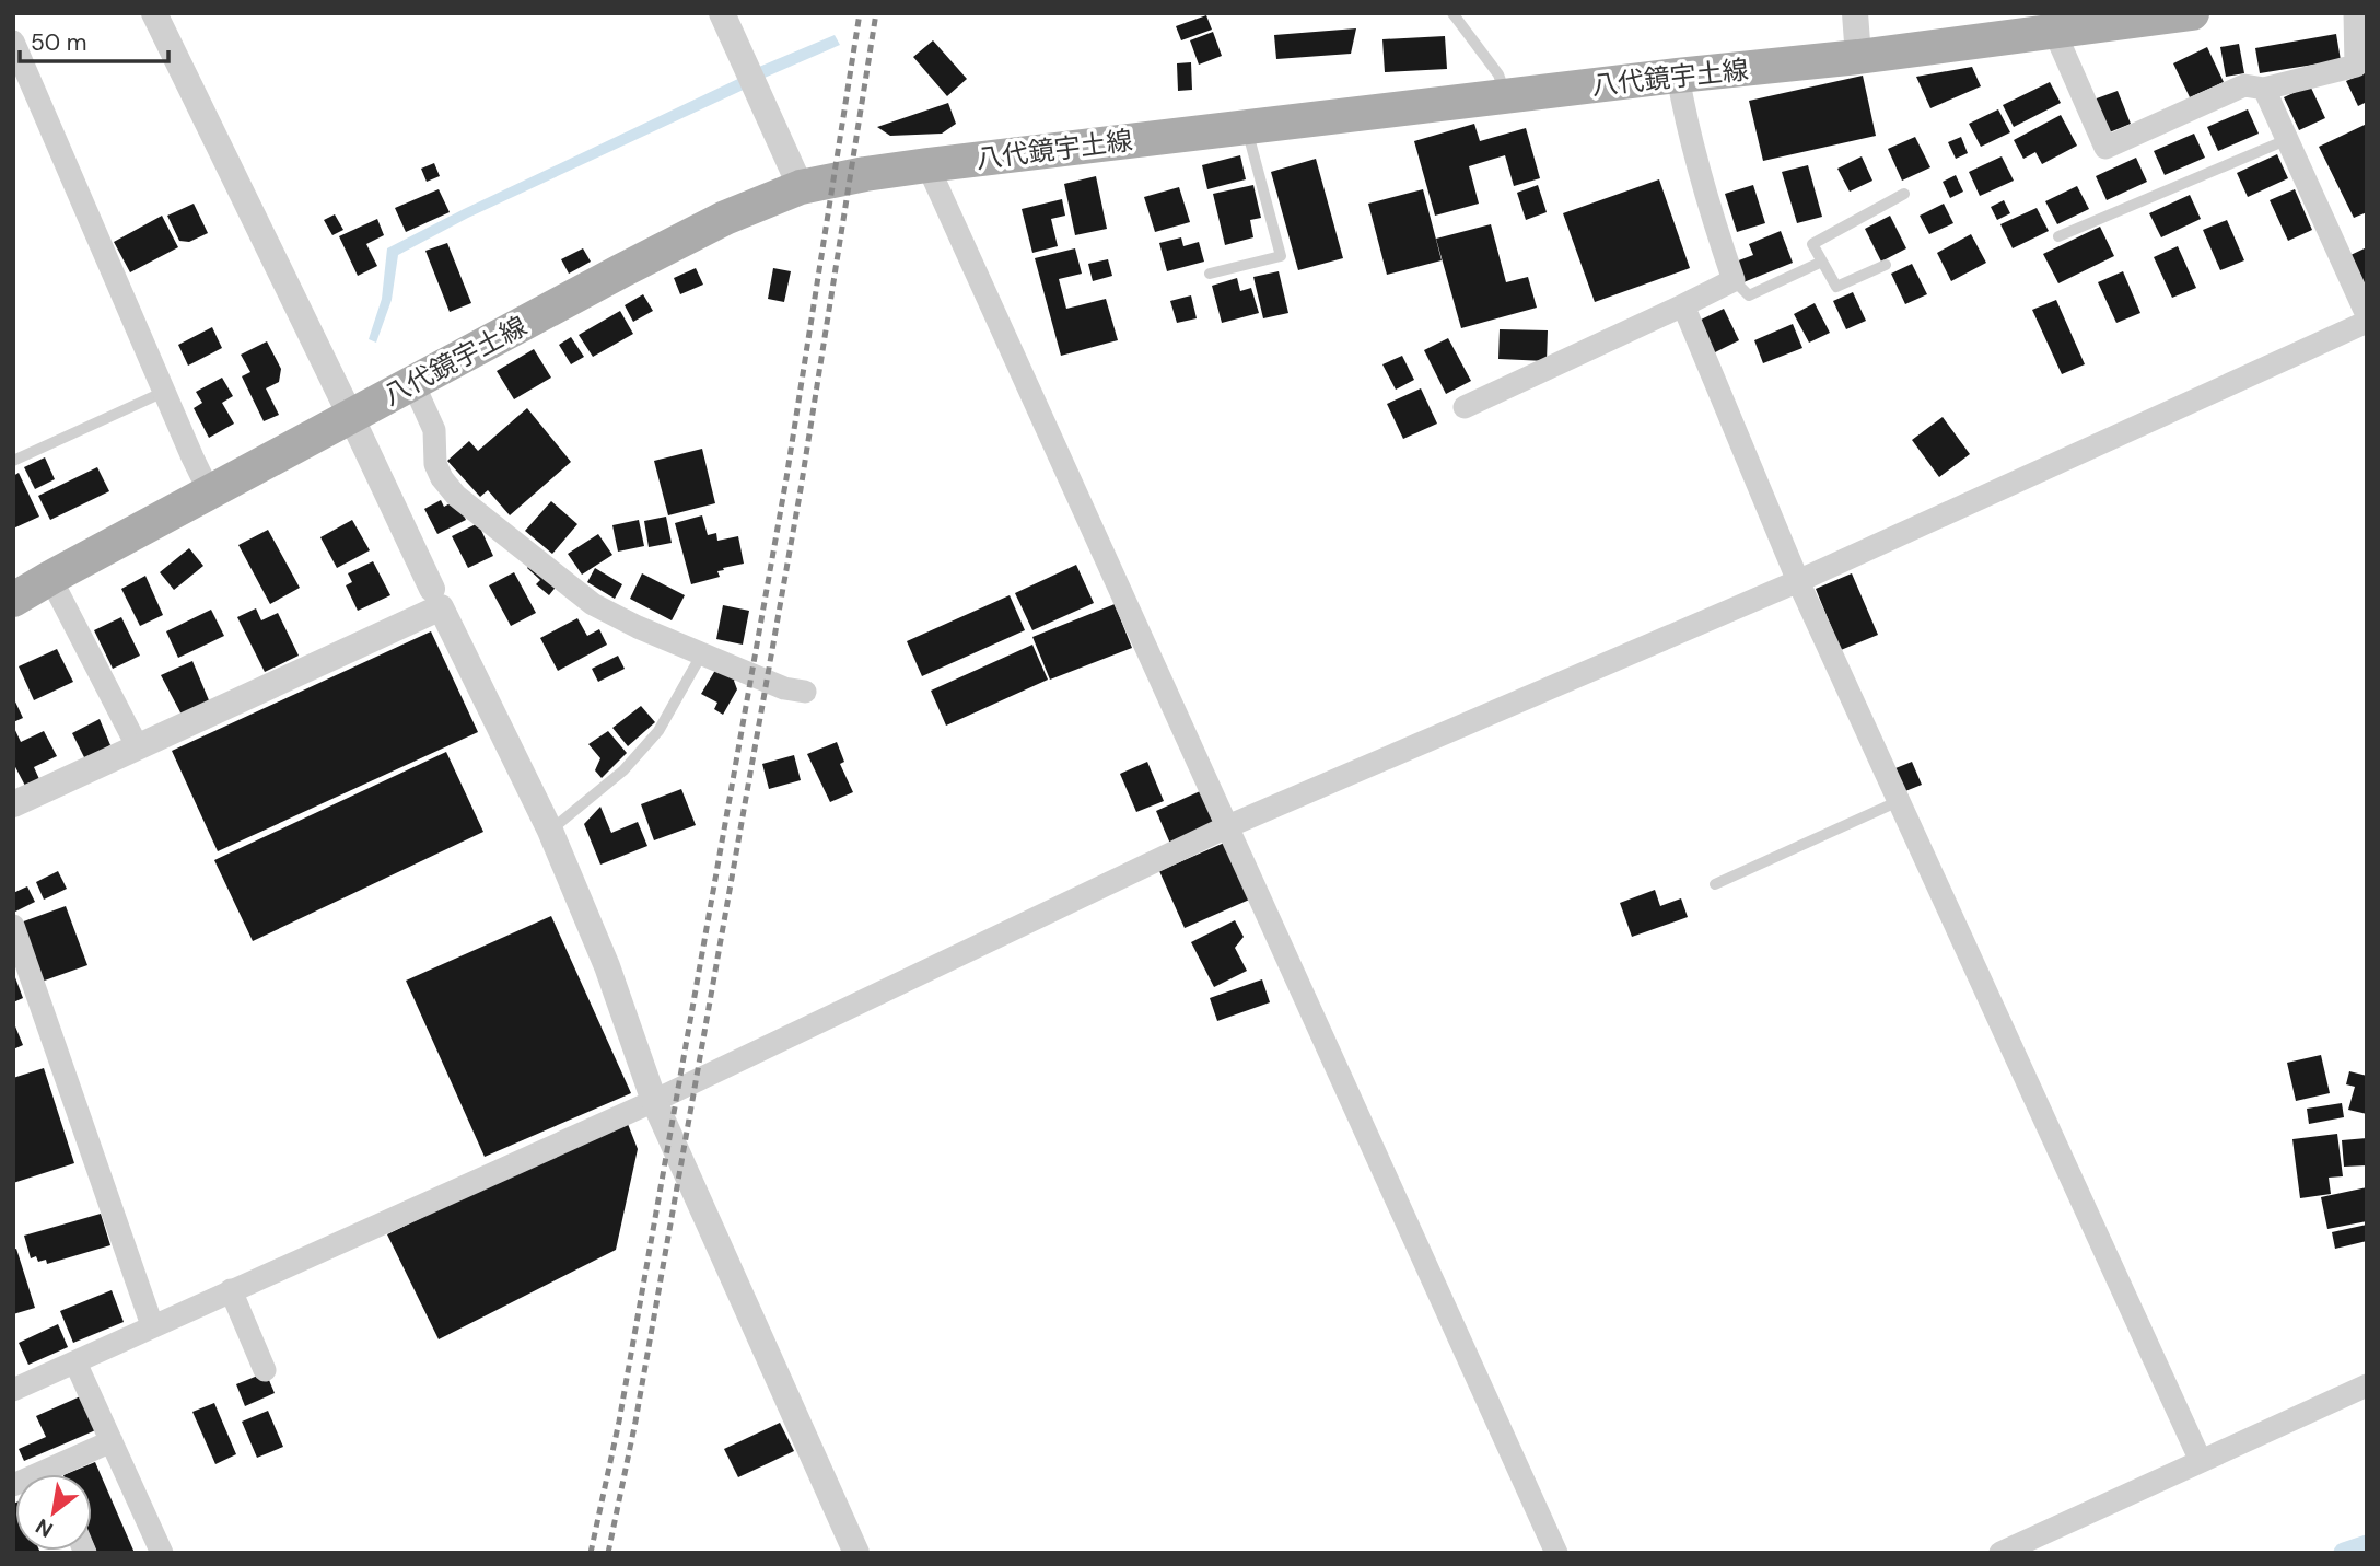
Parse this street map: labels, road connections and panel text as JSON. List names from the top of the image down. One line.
{"streets":{"main road":["八代鏡宇土線"]},"scale_bar":"50 m","north":"bottom left"}
